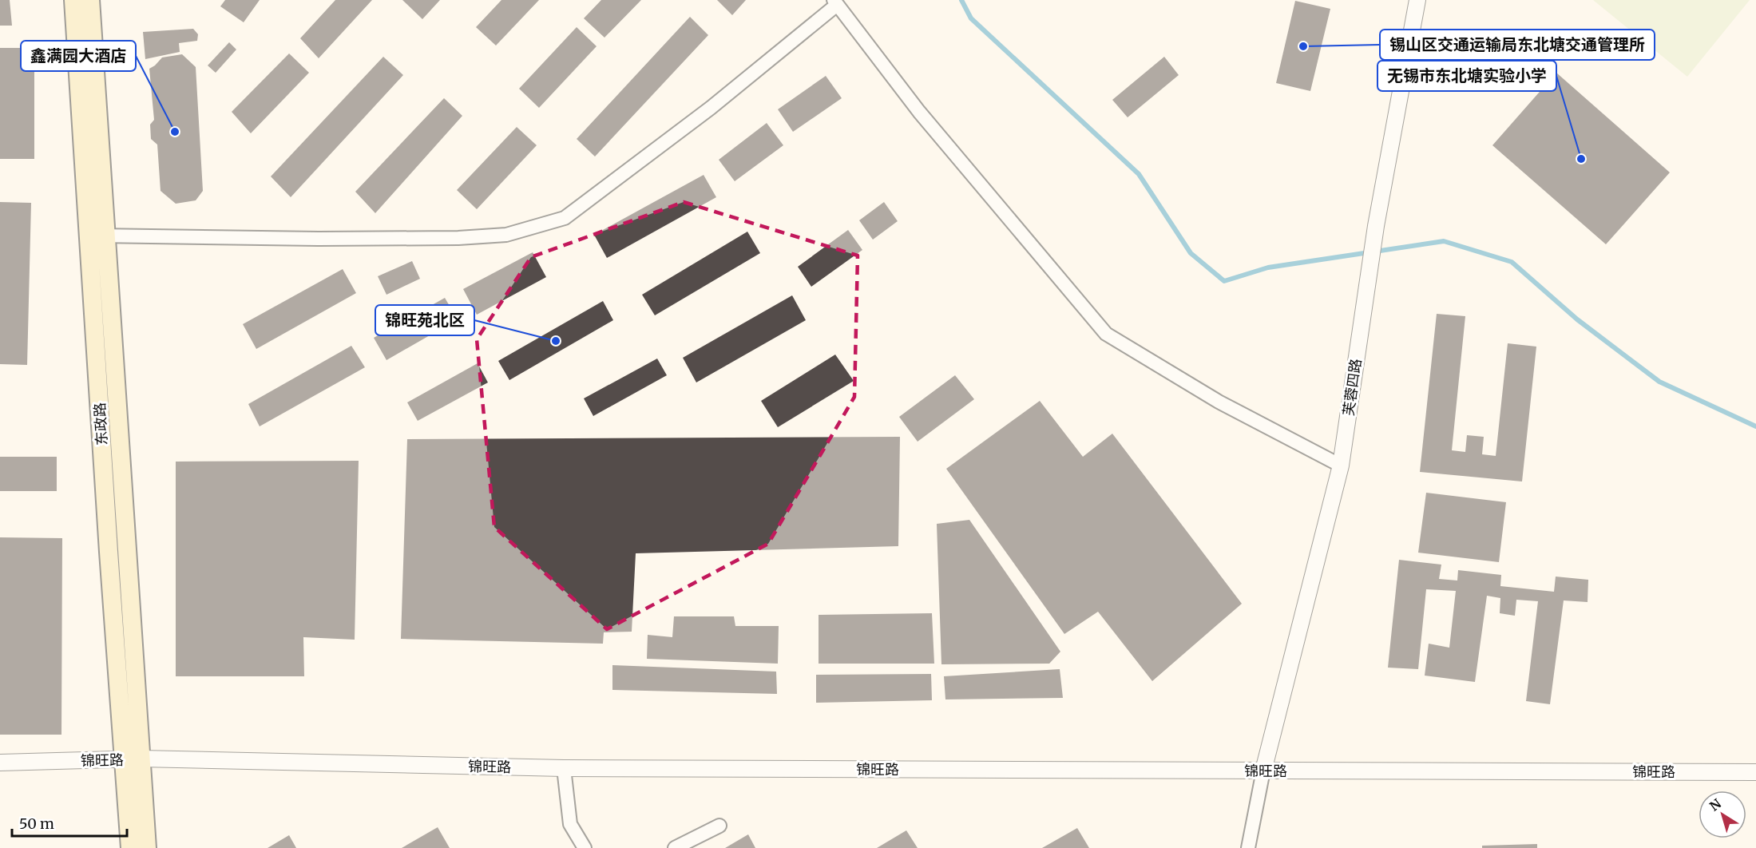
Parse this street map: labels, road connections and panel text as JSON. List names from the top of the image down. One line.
{"streets":{"main road":["东政路"],"street":["芙蓉四路","锦旺路"]},"crossings":[["芙蓉四路","锦旺路"],["东政路","锦旺路"]],"places":["锡山区交通运输局东北塘交通管理所","鑫满园大酒店","无锡市东北塘实验小学","锦旺苑北区"],"scale_bar":"50 m","north":"top left"}
